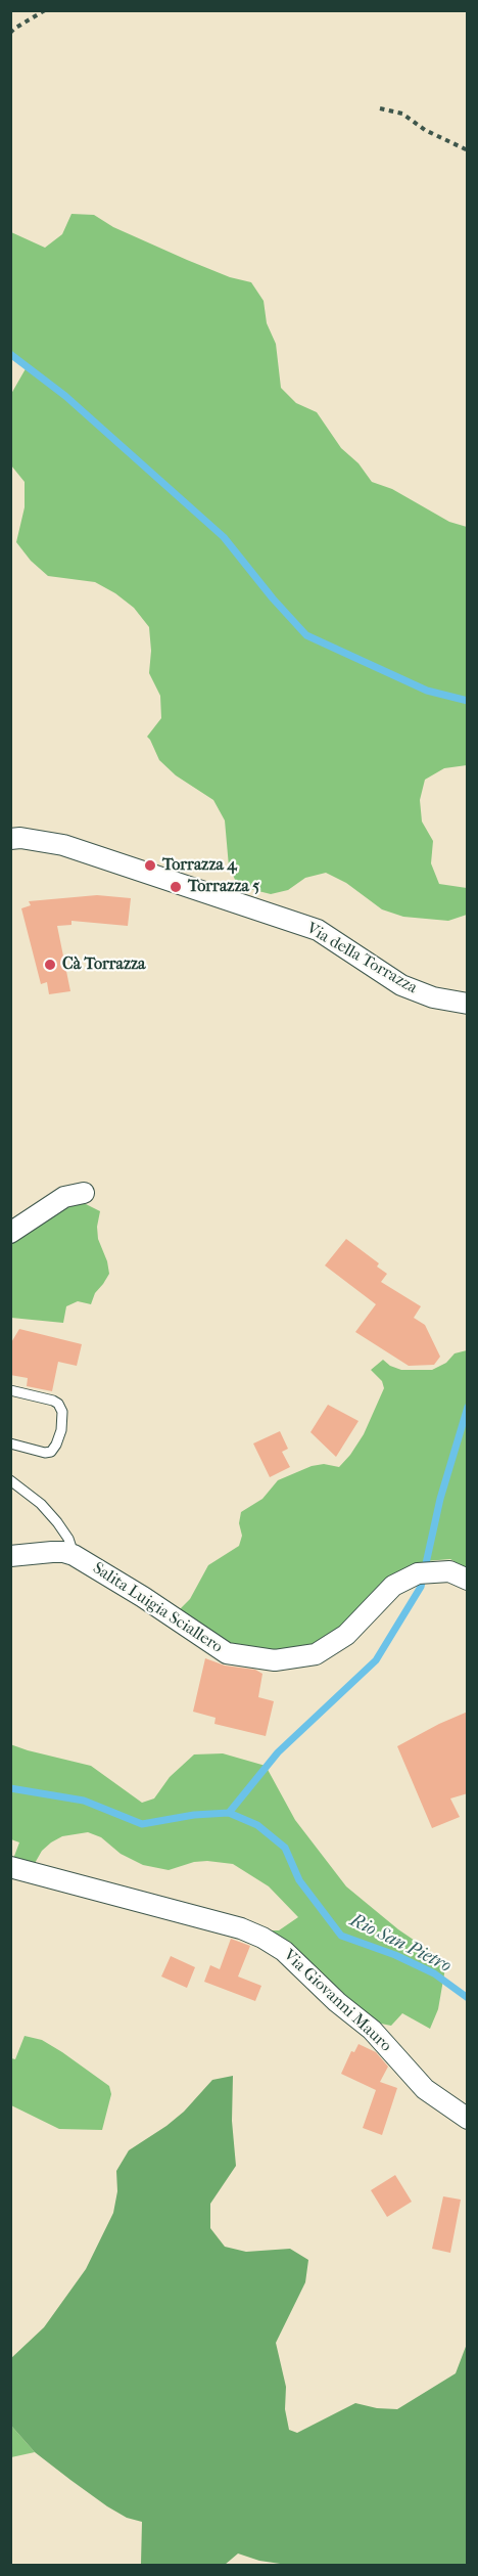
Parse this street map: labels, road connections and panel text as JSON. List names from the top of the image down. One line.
{"streets":{"street":["Via della Torrazza","Salita Luigia Sciallero","Via Giovanni Mauro"]},"water":["Rio San Pietro"],"places":["Torrazza 4","Torrazza 5","Cà Torrazza"]}
